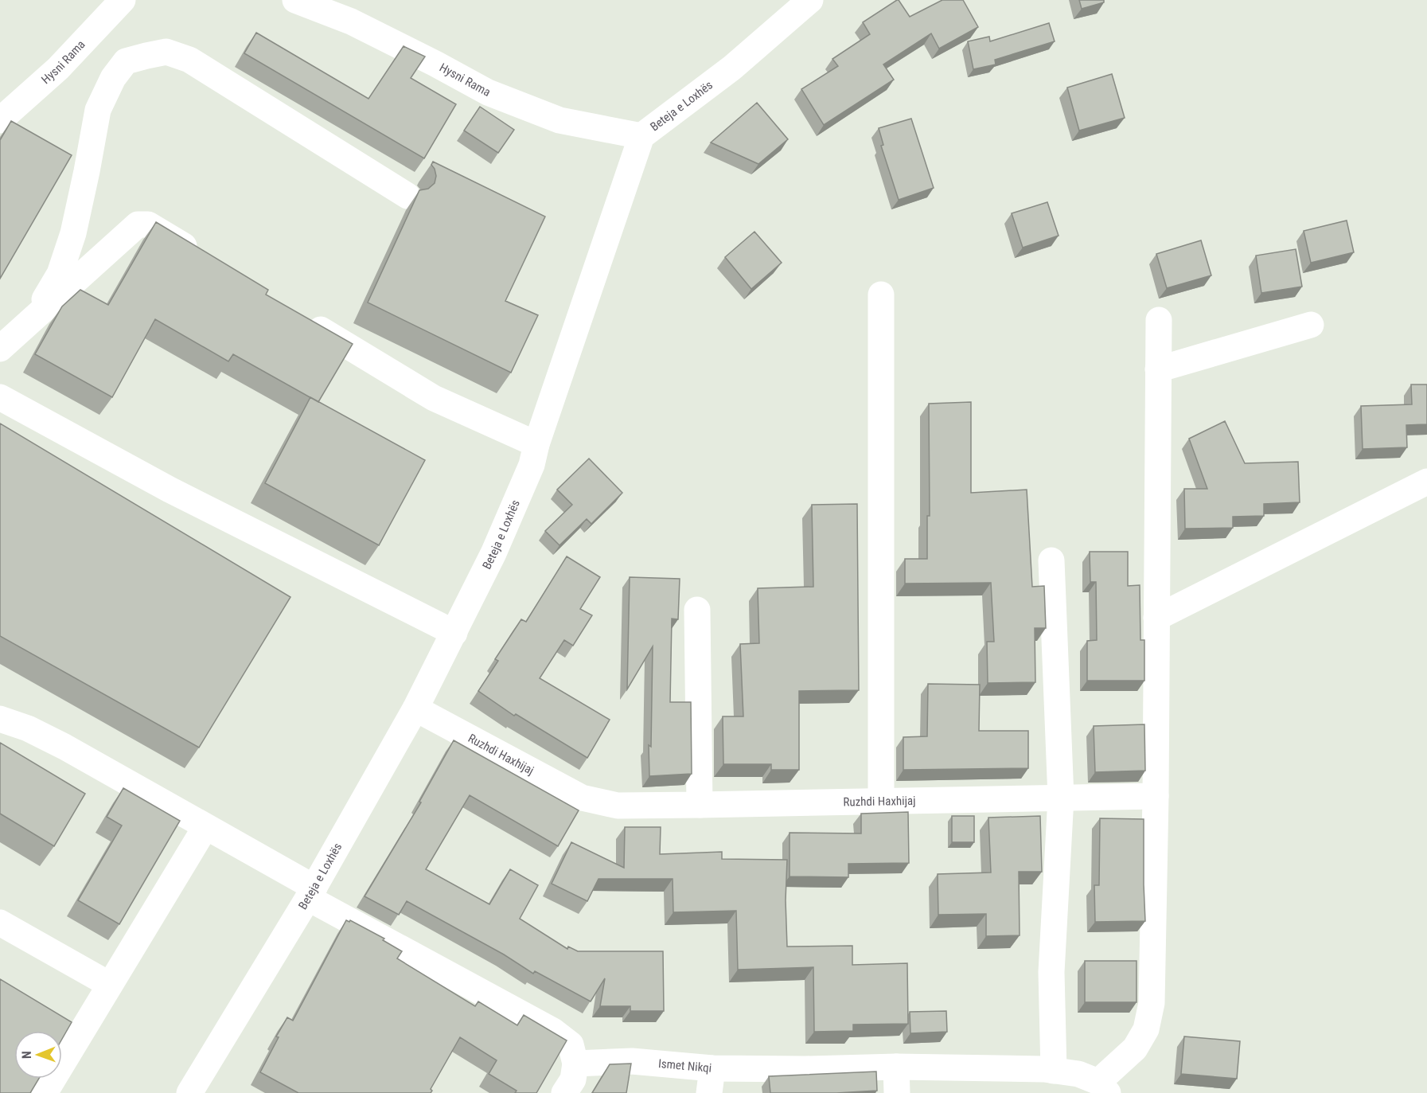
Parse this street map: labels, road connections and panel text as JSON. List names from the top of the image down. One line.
{"streets":{"street":["Hysni Rama","Beteja e Loxhës","Ruzhdi Haxhijaj","Ismet Nikqi"]},"crossings":[["Hysni Rama","Beteja e Loxhës"],["Beteja e Loxhës","Ruzhdi Haxhijaj"]],"north":"left"}
